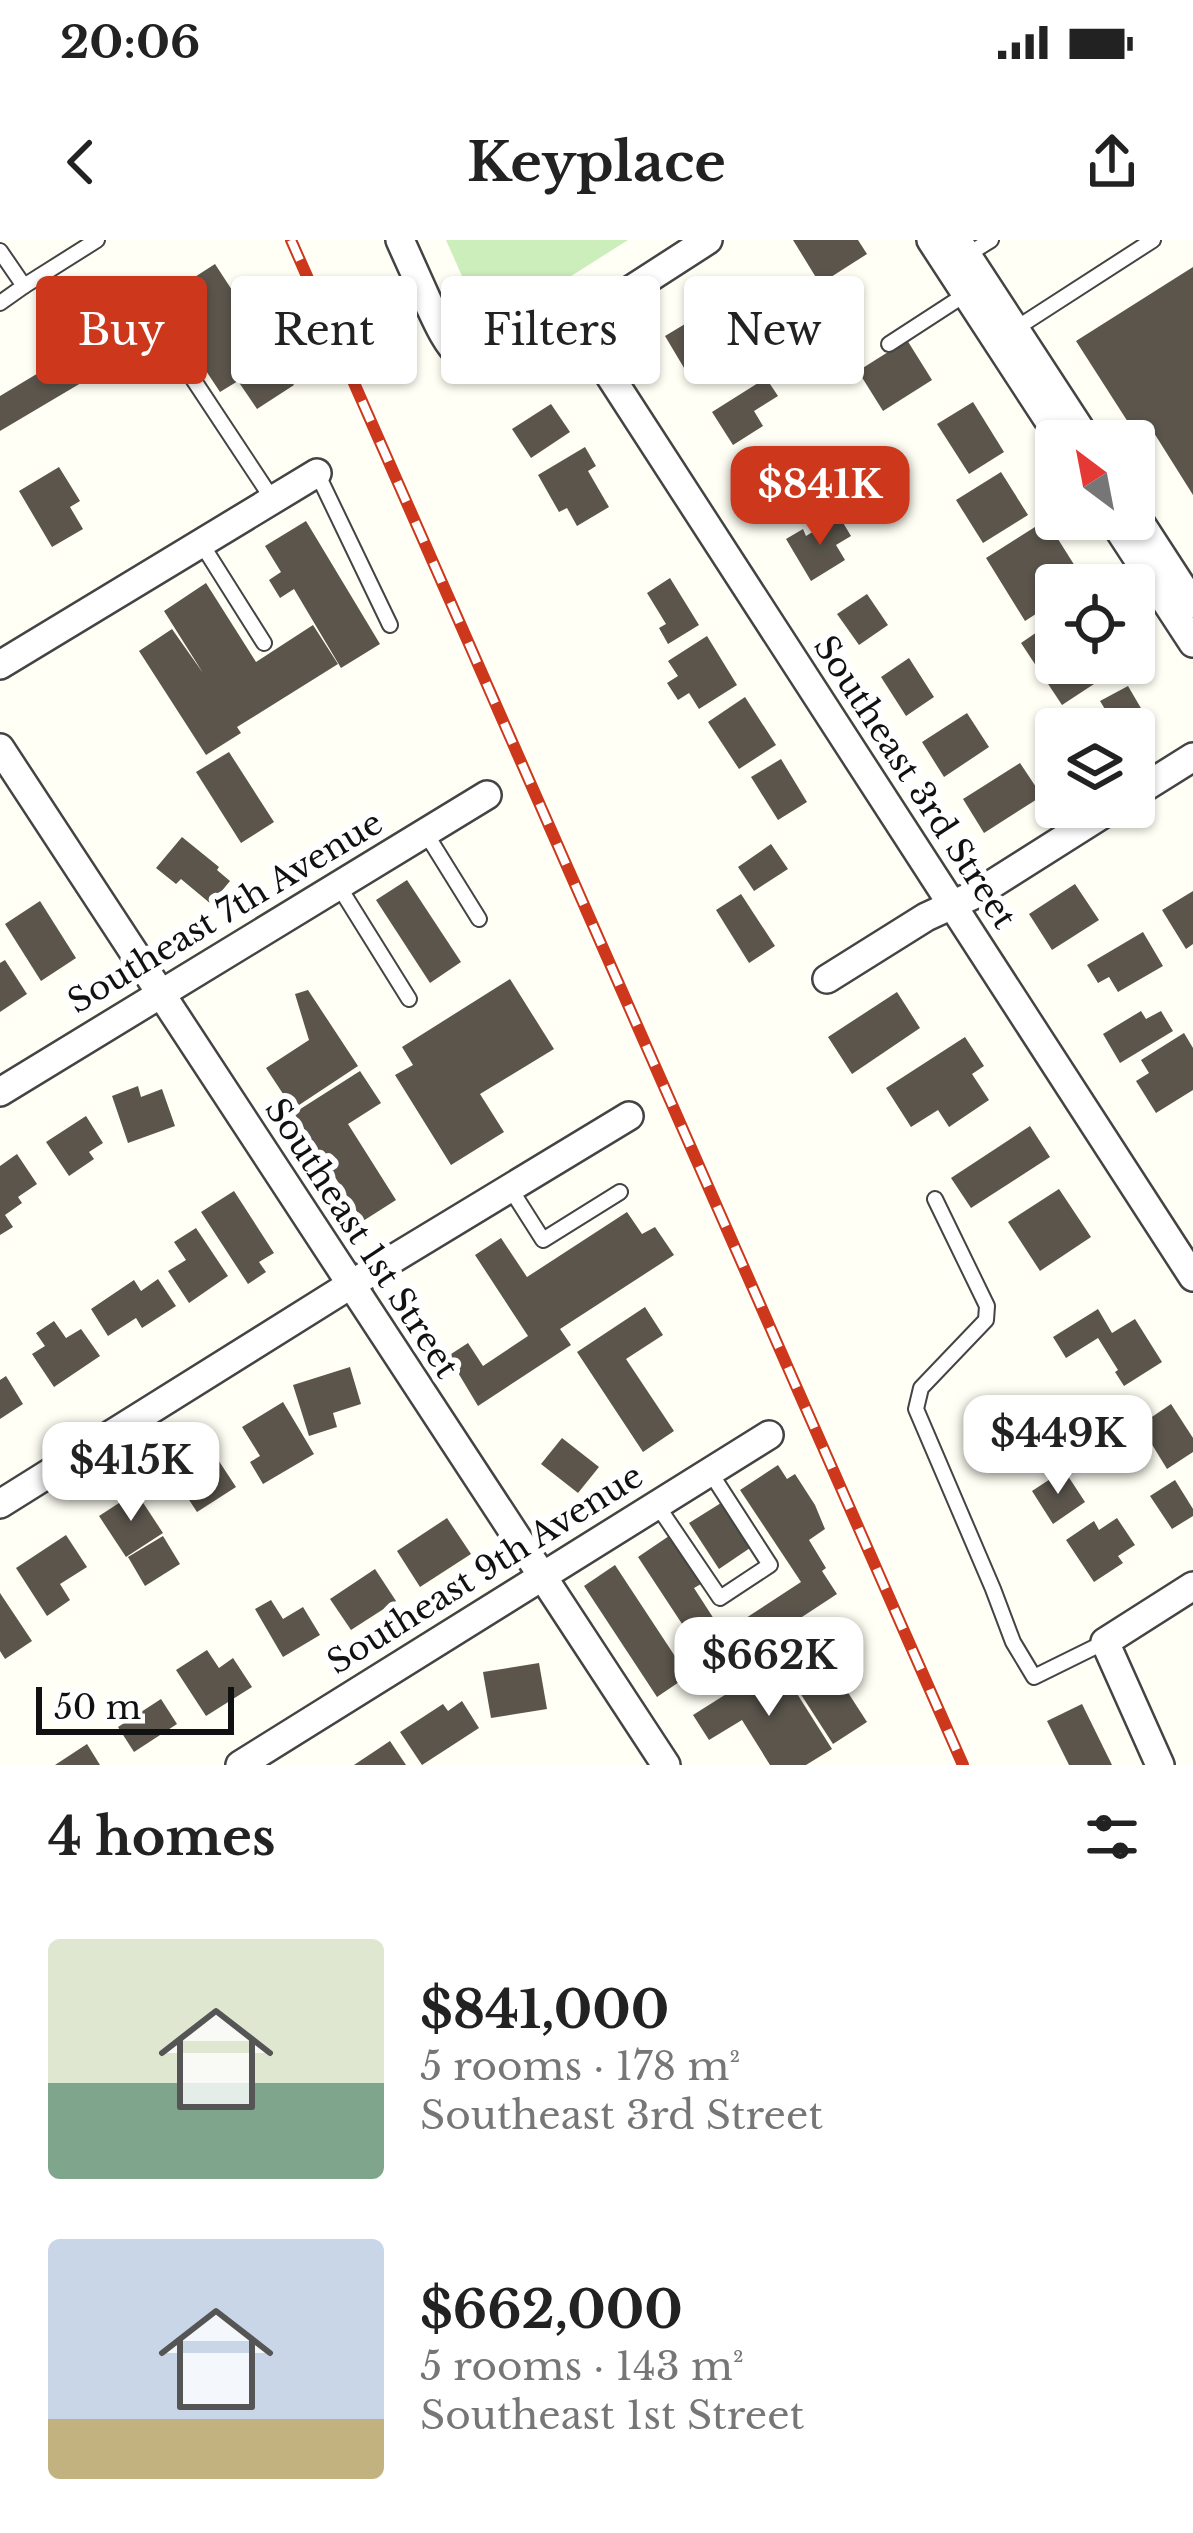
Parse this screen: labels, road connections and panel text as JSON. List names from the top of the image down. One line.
{"streets":{"street":["Southeast 3rd Street","Southeast 7th Avenue","Southeast 1st Street","Southeast 9th Avenue"]},"crossings":[["Southeast 7th Avenue","Southeast 1st Street"],["Southeast 1st Street","Southeast 9th Avenue"]],"scale_bar":"50 m","north":"top left","page":{"status":"20:06","header":"Keyplace","chip":["Buy","Rent","Filters","New"],"price":["$841K","$449K","$415K","$662K"],"scale":"50 m","heading":"4 homes","list":[{"name":"$841,000","note":"5 rooms · 178 m² · Southeast 3rd Street"},{"name":"$662,000","note":"5 rooms · 143 m² · Southeast 1st Street"}]}}
